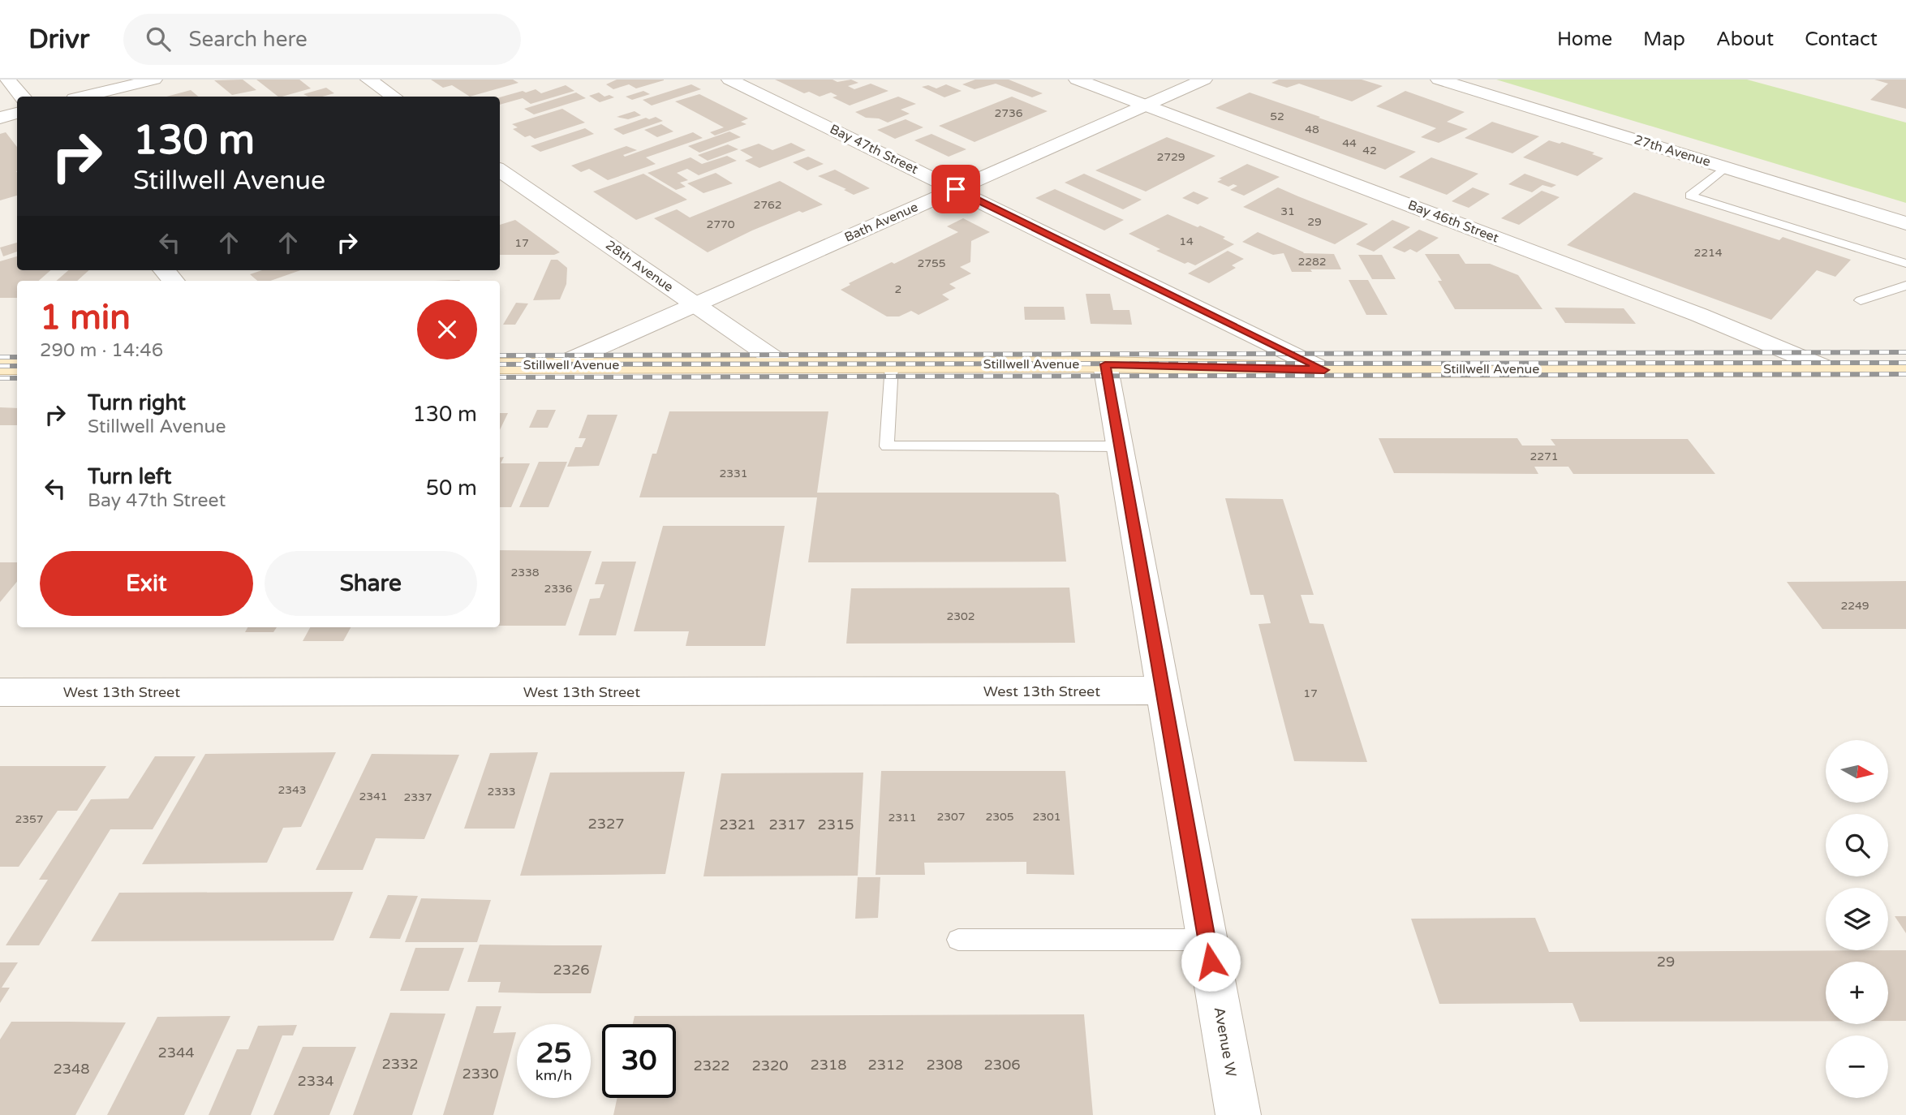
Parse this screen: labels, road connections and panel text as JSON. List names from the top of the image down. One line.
{"streets":{"main road":["Stillwell Avenue"],"street":["Bay 47th Street","27th Avenue","Bay 46th Street","Bath Avenue","28th Avenue","West 13th Street","Avenue W"]},"crossings":[["Bay 47th Street","Bath Avenue"],["Bay 47th Street","Stillwell Avenue"],["Bay 46th Street","Bath Avenue"],["Bay 46th Street","Stillwell Avenue"],["Bath Avenue","28th Avenue"],["Bath Avenue","Stillwell Avenue"],["28th Avenue","Stillwell Avenue"],["Stillwell Avenue","Avenue W"],["West 13th Street","Avenue W"]],"house_numbers":["2736","52","48","44","42","2729","2762","31","29","2770","14","17","2214","2282","2755","2","2271","2331","2338","2336","2249","2302","17","2343","2333","2341","2337","2307","2305","2301","2311","2357","2327","2321","2317","2315","29","2326","2344","2332","2318","2312","2308","2306","2322","2320","2348","2330","2334"],"north":"right","page":{"header":"Drivr","search":"Search here","nav":["Home","Map","About","Contact"],"turn":["130 m","Stillwell Avenue"],"heading":["1 min","290 m · 14:46"],"list":[{"name":"Turn right","note":"Stillwell Avenue","value":"130 m"},{"name":"Turn left","note":"Bay 47th Street","value":"50 m"}],"buttons":["Exit","Share"],"map_buttons":["+","−"],"speed":"25 km/h","limit":"30"}}
